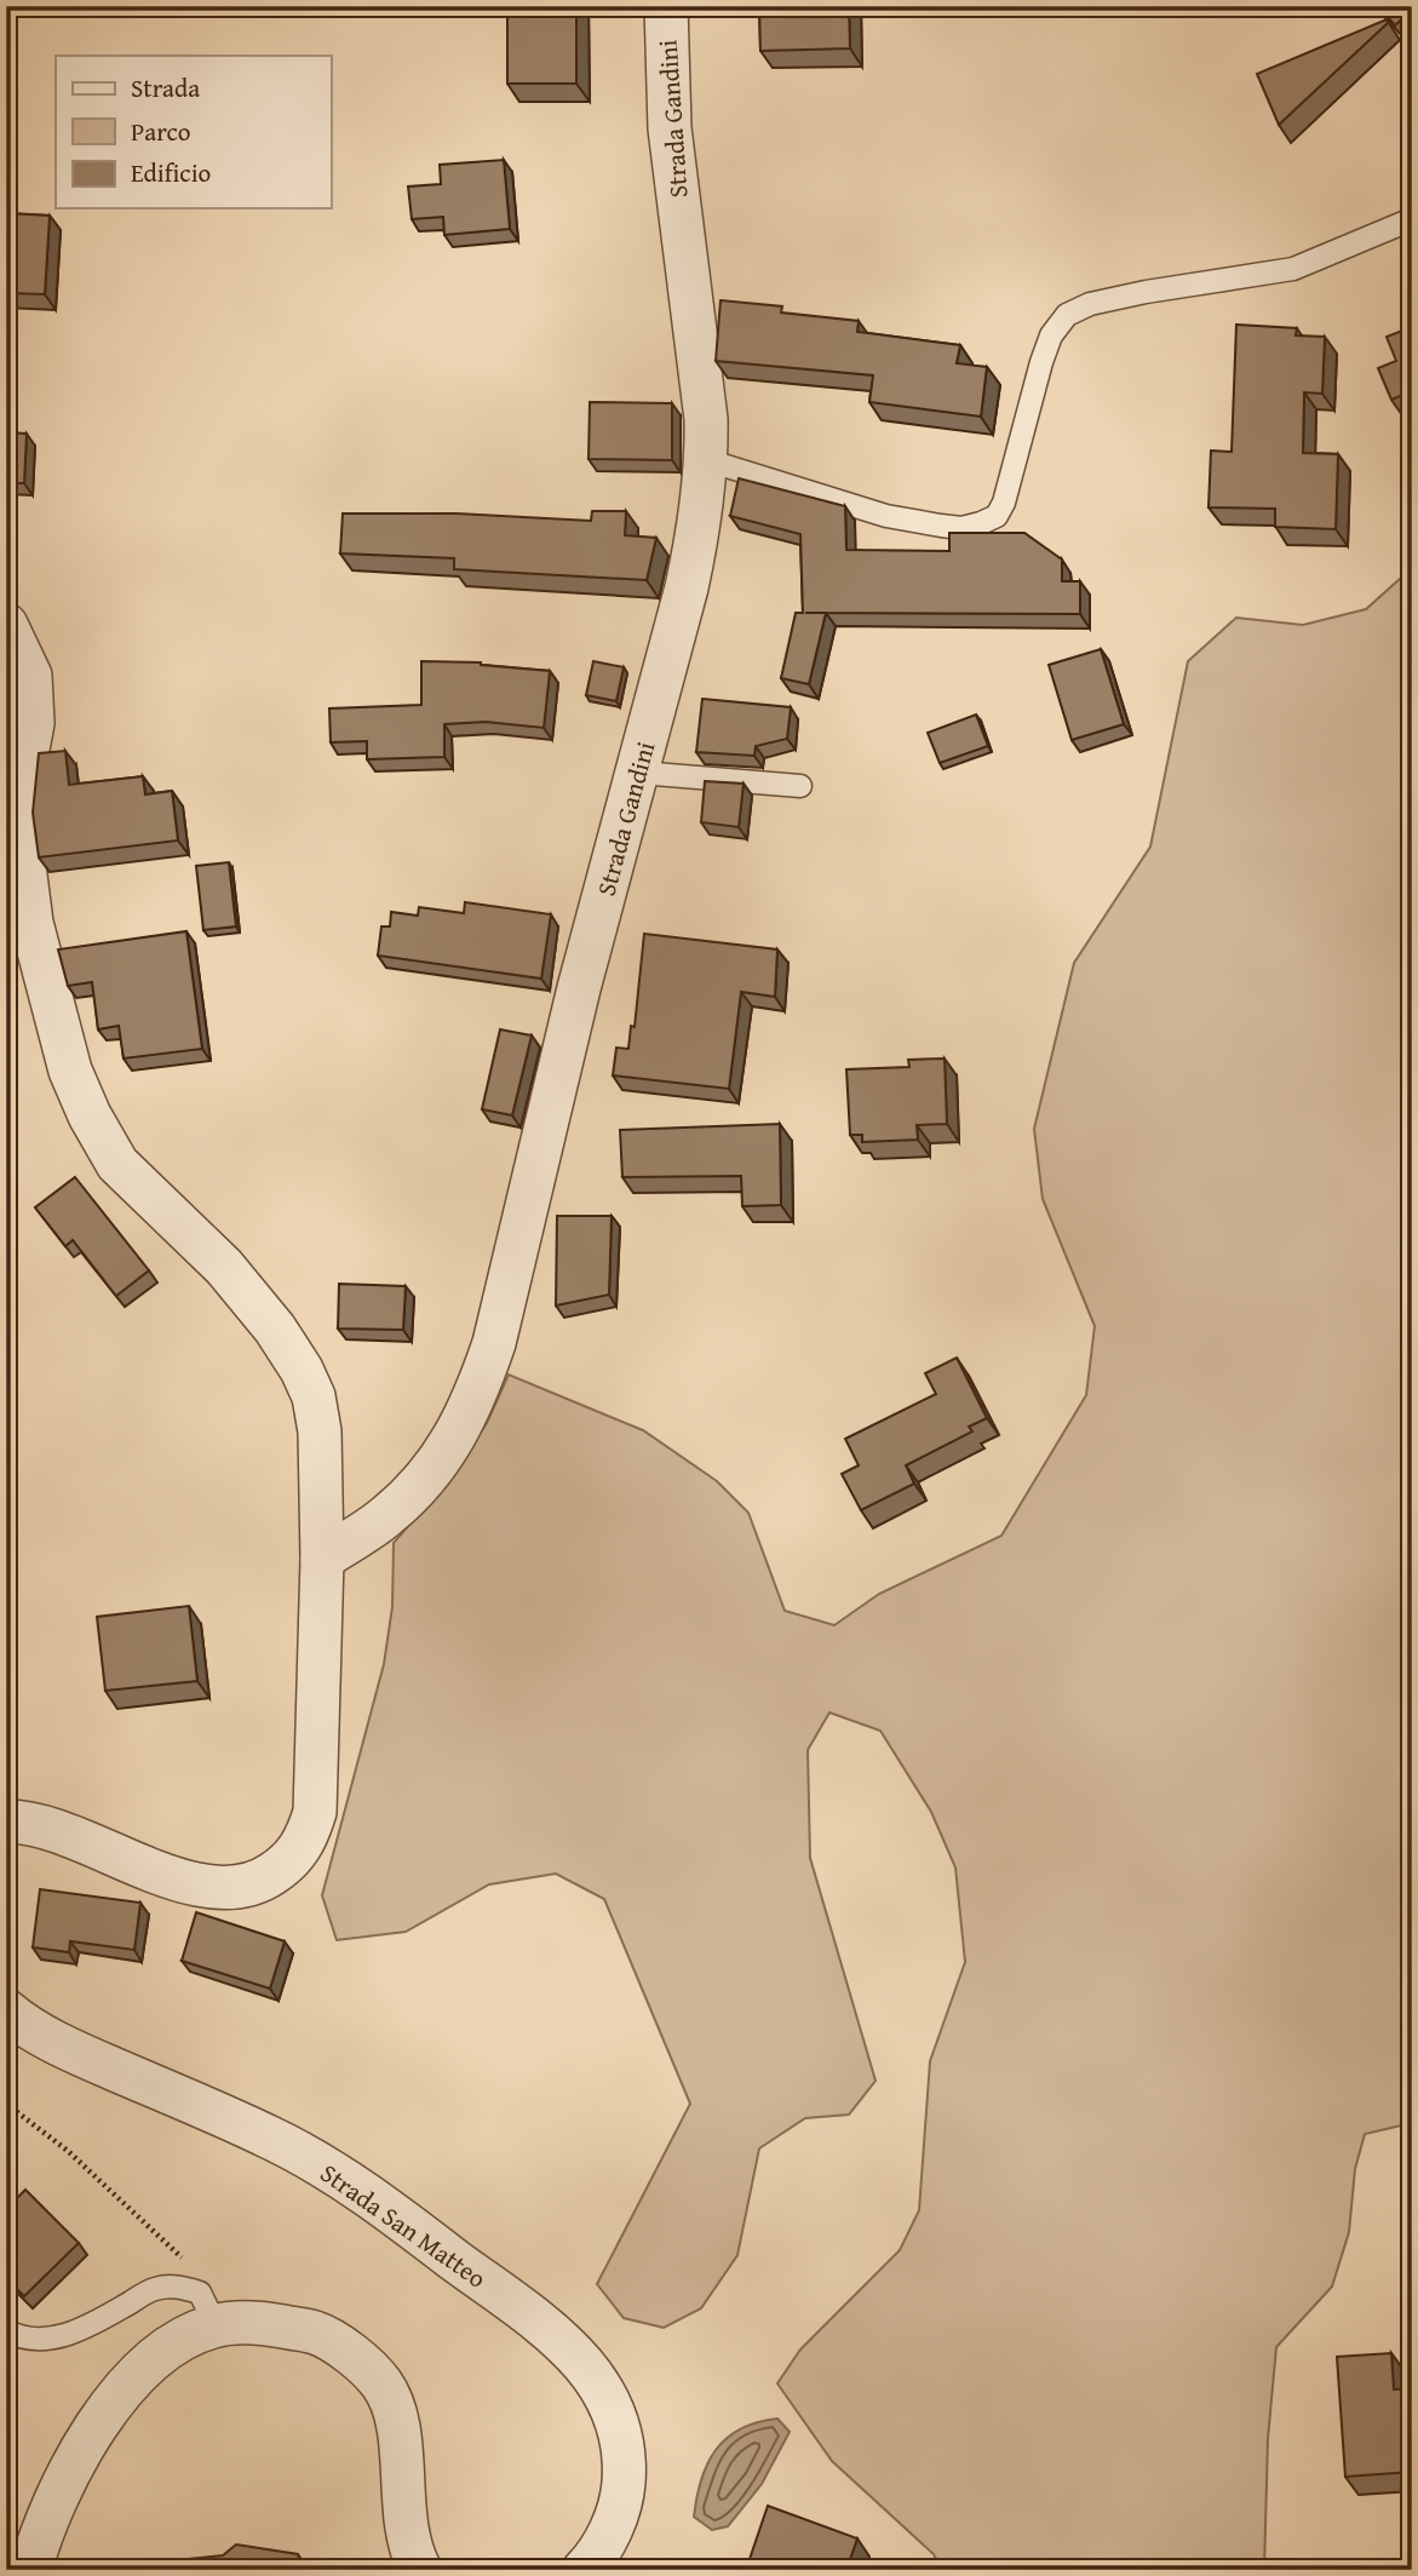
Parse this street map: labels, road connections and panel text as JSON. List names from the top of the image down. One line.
{"streets":{"street":["Strada Gandini","Strada San Matteo"]},"legend":["Strada","Parco","Edificio"]}
